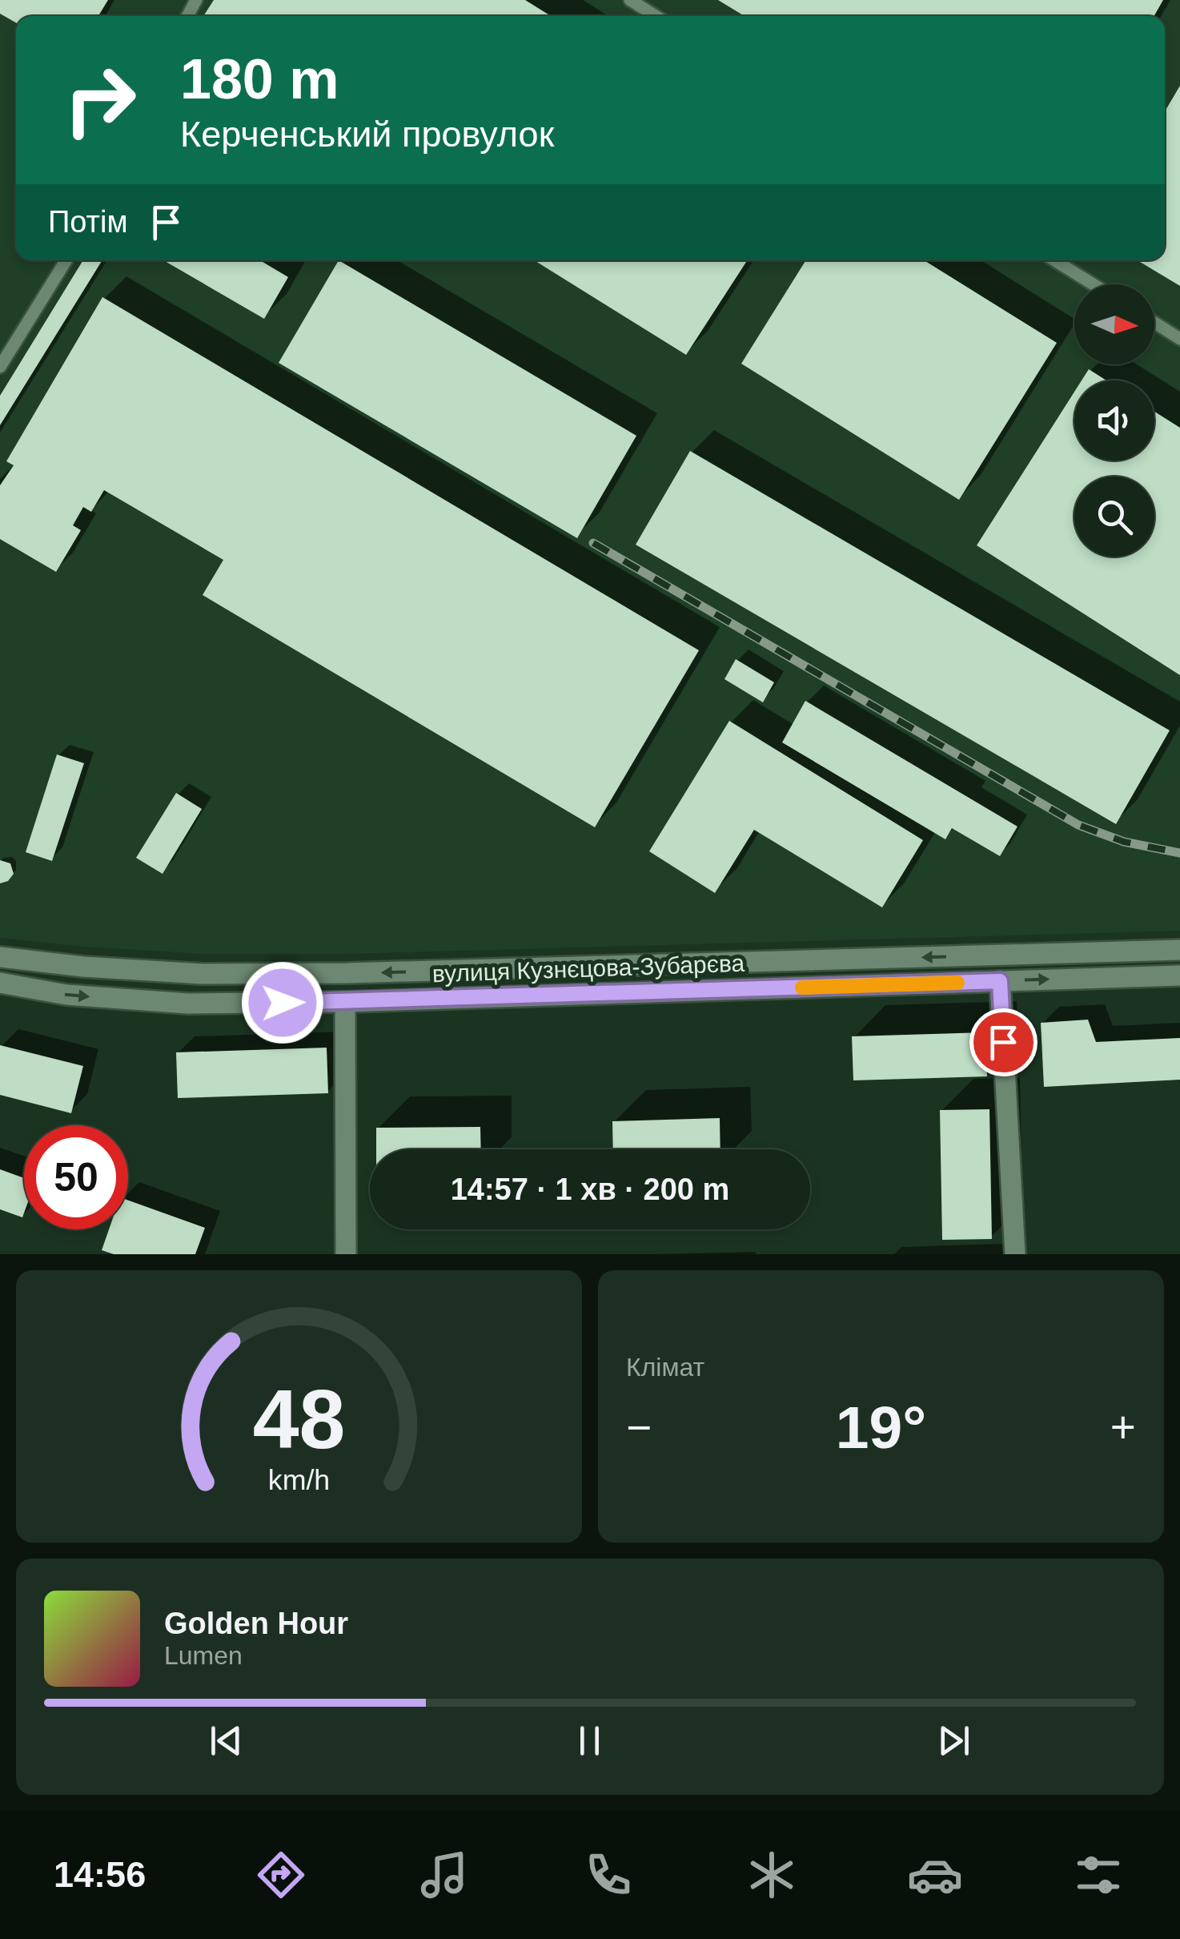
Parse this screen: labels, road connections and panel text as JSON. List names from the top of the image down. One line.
{"streets":{"main road":["вулиця Кузнєцова-Зубарєва"]},"north":"right","page":{"turn":["180 m","Керченський провулок"],"then":"Потім","limit":"50","trip":"14:57 · 1 хв · 200 m","tile":"Клімат","heat":["−","19°","+"],"song":["Golden Hour","Lumen"],"tabs":"14:56","gauge":["48","km/h"]}}
